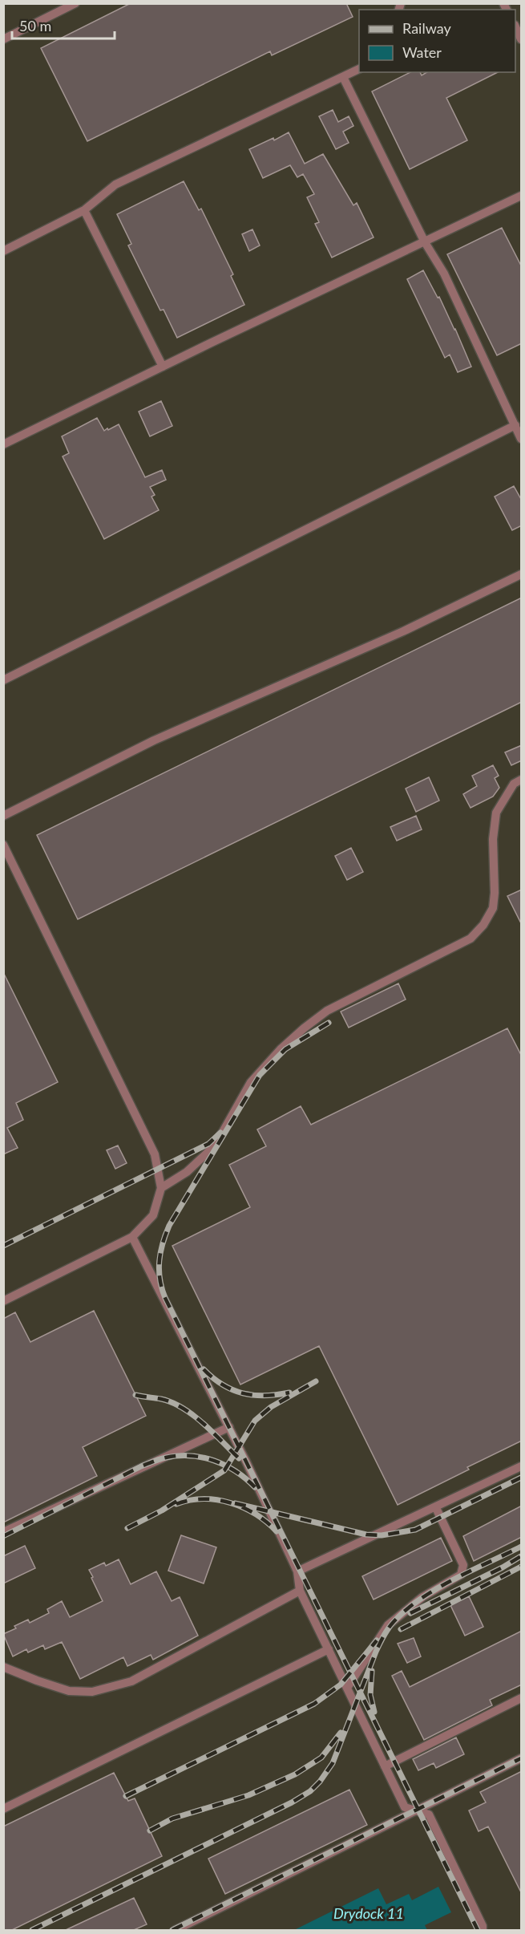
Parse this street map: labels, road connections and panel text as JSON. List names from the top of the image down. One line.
{"water":["Drydock 11"],"legend":["Railway","Water"],"scale_bar":"50 m"}
